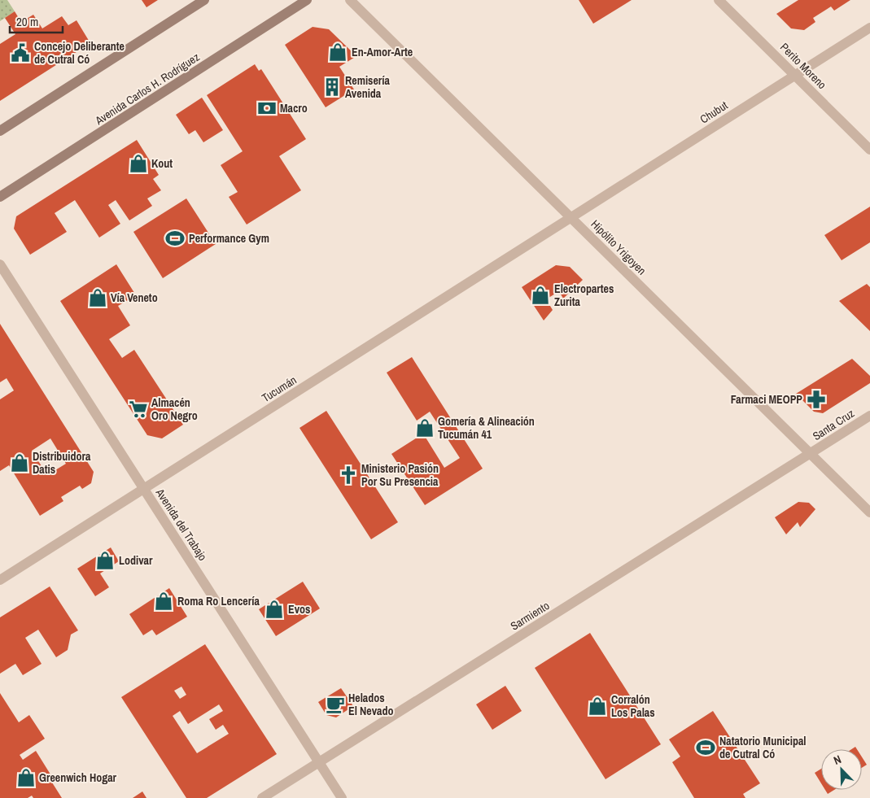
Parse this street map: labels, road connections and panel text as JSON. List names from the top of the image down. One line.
{"streets":{"main road":["Avenida Carlos H. Rodríguez"],"street":["Perito Moreno","Chubut","Hipólito Yrigoyen","Tucumán","Santa Cruz","Avenida del Trabajo","Sarmiento"]},"crossings":[["Perito Moreno","Chubut"],["Chubut","Hipólito Yrigoyen"],["Chubut","Tucumán"],["Hipólito Yrigoyen","Tucumán"],["Hipólito Yrigoyen","Santa Cruz"],["Hipólito Yrigoyen","Sarmiento"],["Tucumán","Avenida del Trabajo"],["Santa Cruz","Sarmiento"],["Avenida del Trabajo","Sarmiento"]],"places":{"shop":["En-Amor-Arte","Kout","Electropartes Zurita","Vía Veneto","Gomería & Alineación Tucumán 41","Distribuidora Datis","Lodivar","Roma Ro Lencería","Evos","Corralón Los Palas","Greenwich Hogar"],"public building":["Concejo Deliberante de Cutral Có"],"building":["Remisería Avenida"],"bank":["Macro"],"sports":["Performance Gym","Natatorio Municipal de Cutral Có"],"pharmacy":["Farmaci MEOPP"],"supermarket":["Almacén Oro Negro"],"church":["Ministerio Pasión Por Su Presencia"],"cafe":["Helados El Nevado"]},"scale_bar":"20 m","north":"top left"}
